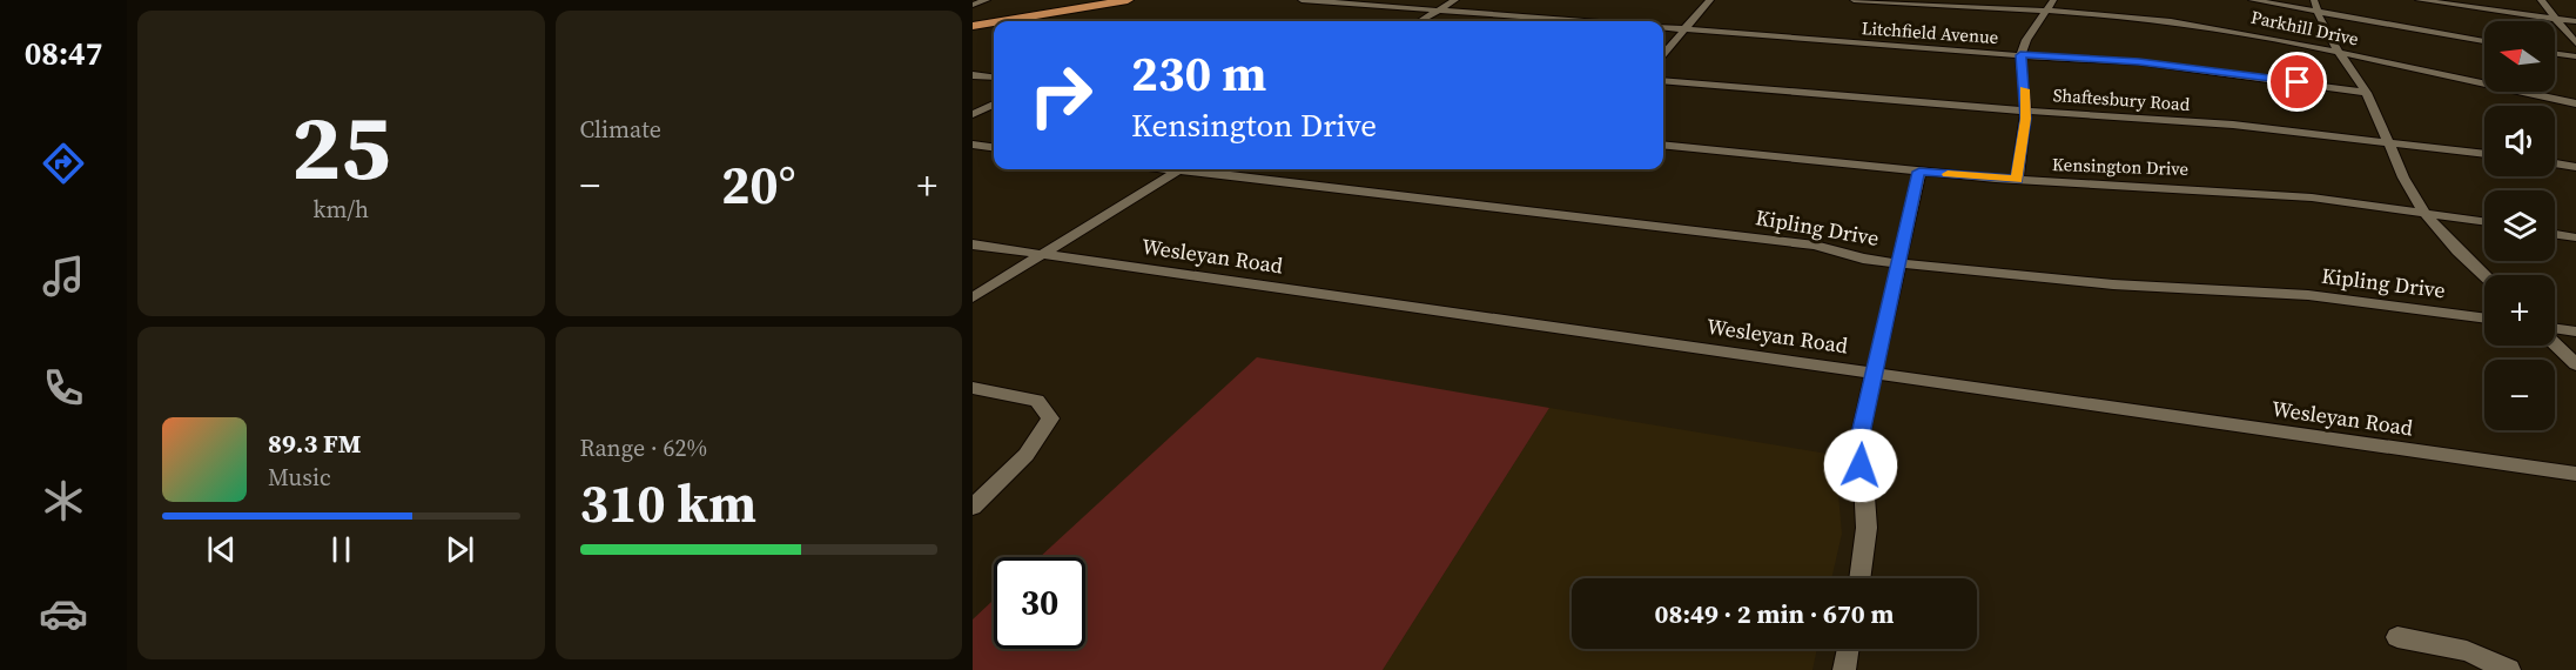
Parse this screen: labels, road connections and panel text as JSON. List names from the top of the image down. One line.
{"streets":{"street":["Parkhill Drive","Litchfield Avenue","Shaftesbury Road","Kensington Drive","Kipling Drive","Wesleyan Road"]},"north":"left","page":{"tabs":"08:47","tile":[["25","km/h"],"Climate",["Range · 62%","310 km"]],"map_buttons":["+","−"],"turn":["230 m","Kensington Drive"],"heat":["−","20°","+"],"song":["89.3 FM","Music"],"limit":"30","trip":"08:49 · 2 min · 670 m"}}
